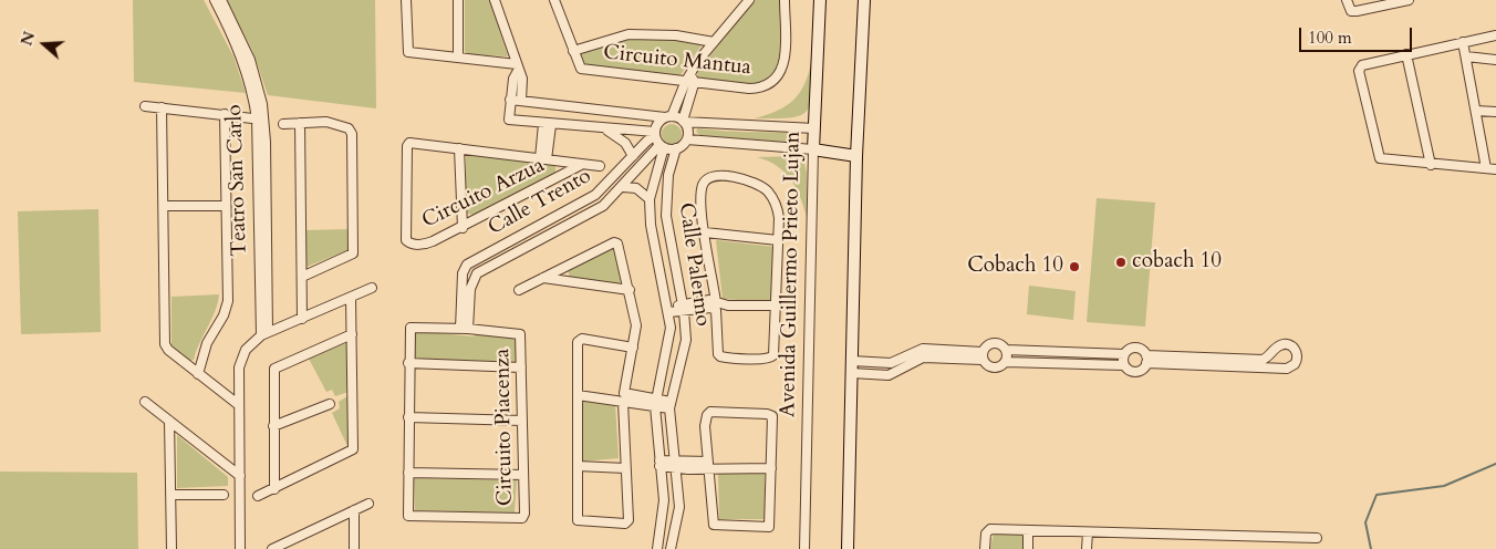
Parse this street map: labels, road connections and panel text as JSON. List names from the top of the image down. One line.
{"streets":{"street":["Circuito Mantua","Teatro San Carlo","Circuito Arzua","Calle Trento","Calle Palermo","Avenida Guillermo Prieto Lujan","Circuito Piacenza"]},"crossings":[["Calle Trento","Calle Palermo"],["Calle Trento","Circuito Piacenza"]],"places":["cobach 10","Cobach 10"],"scale_bar":"100 m","north":"left"}
